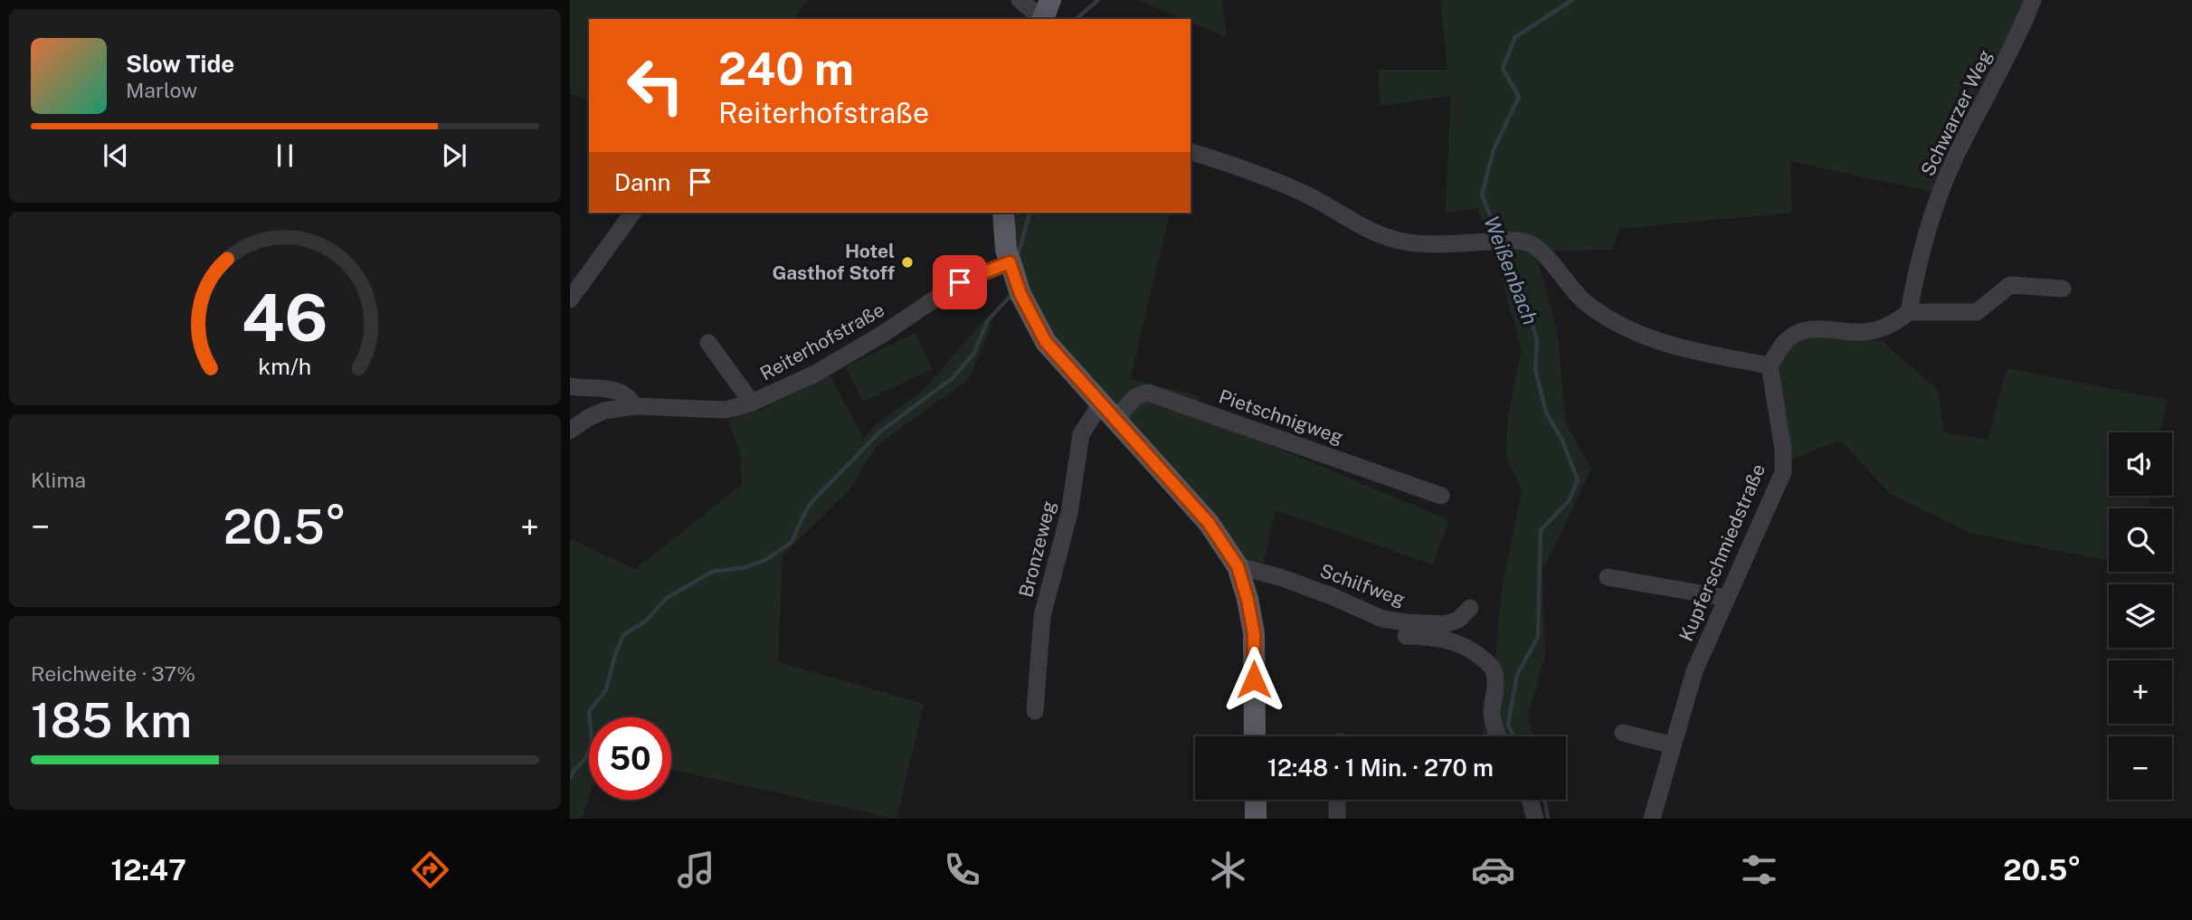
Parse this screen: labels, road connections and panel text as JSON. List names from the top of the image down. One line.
{"streets":{"street":["Schwarzer Weg","Reiterhofstraße","Pietschnigweg","Bronzeweg","Kupferschmiedstraße","Schilfweg"]},"crossings":[["Pietschnigweg","Bronzeweg"]],"water":["Weißenbach"],"places":["Hotel Gasthof Stoff"],"page":{"turn":["240 m","Reiterhofstraße"],"song":["Slow Tide","Marlow"],"then":"Dann","tile":["Klima",["Reichweite · 37%","185 km"]],"map_buttons":["+","−"],"heat":["−","20.5°","+"],"limit":"50","trip":"12:48 · 1 Min. · 270 m","tabs":["12:47","20.5°"],"gauge":["46","km/h"]}}
